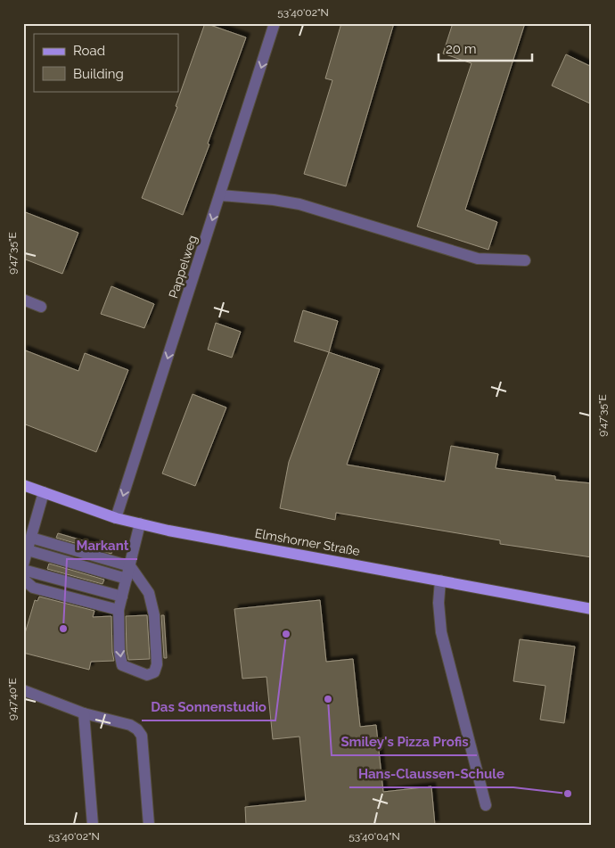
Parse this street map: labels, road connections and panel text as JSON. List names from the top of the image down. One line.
{"streets":{"main road":["Elmshorner Straße"],"street":["Pappelweg"]},"crossings":[["Pappelweg","Elmshorner Straße"]],"one_way":["Pappelweg"],"places":["Markant","Das Sonnenstudio","Smiley's Pizza Profis","Hans-Claussen-Schule"],"legend":["Road","Building"],"scale_bar":"20 m","coordinates":["53°40'02\"N","9°47'35\"E","9°47'40\"E","53°40'04\"N"]}
